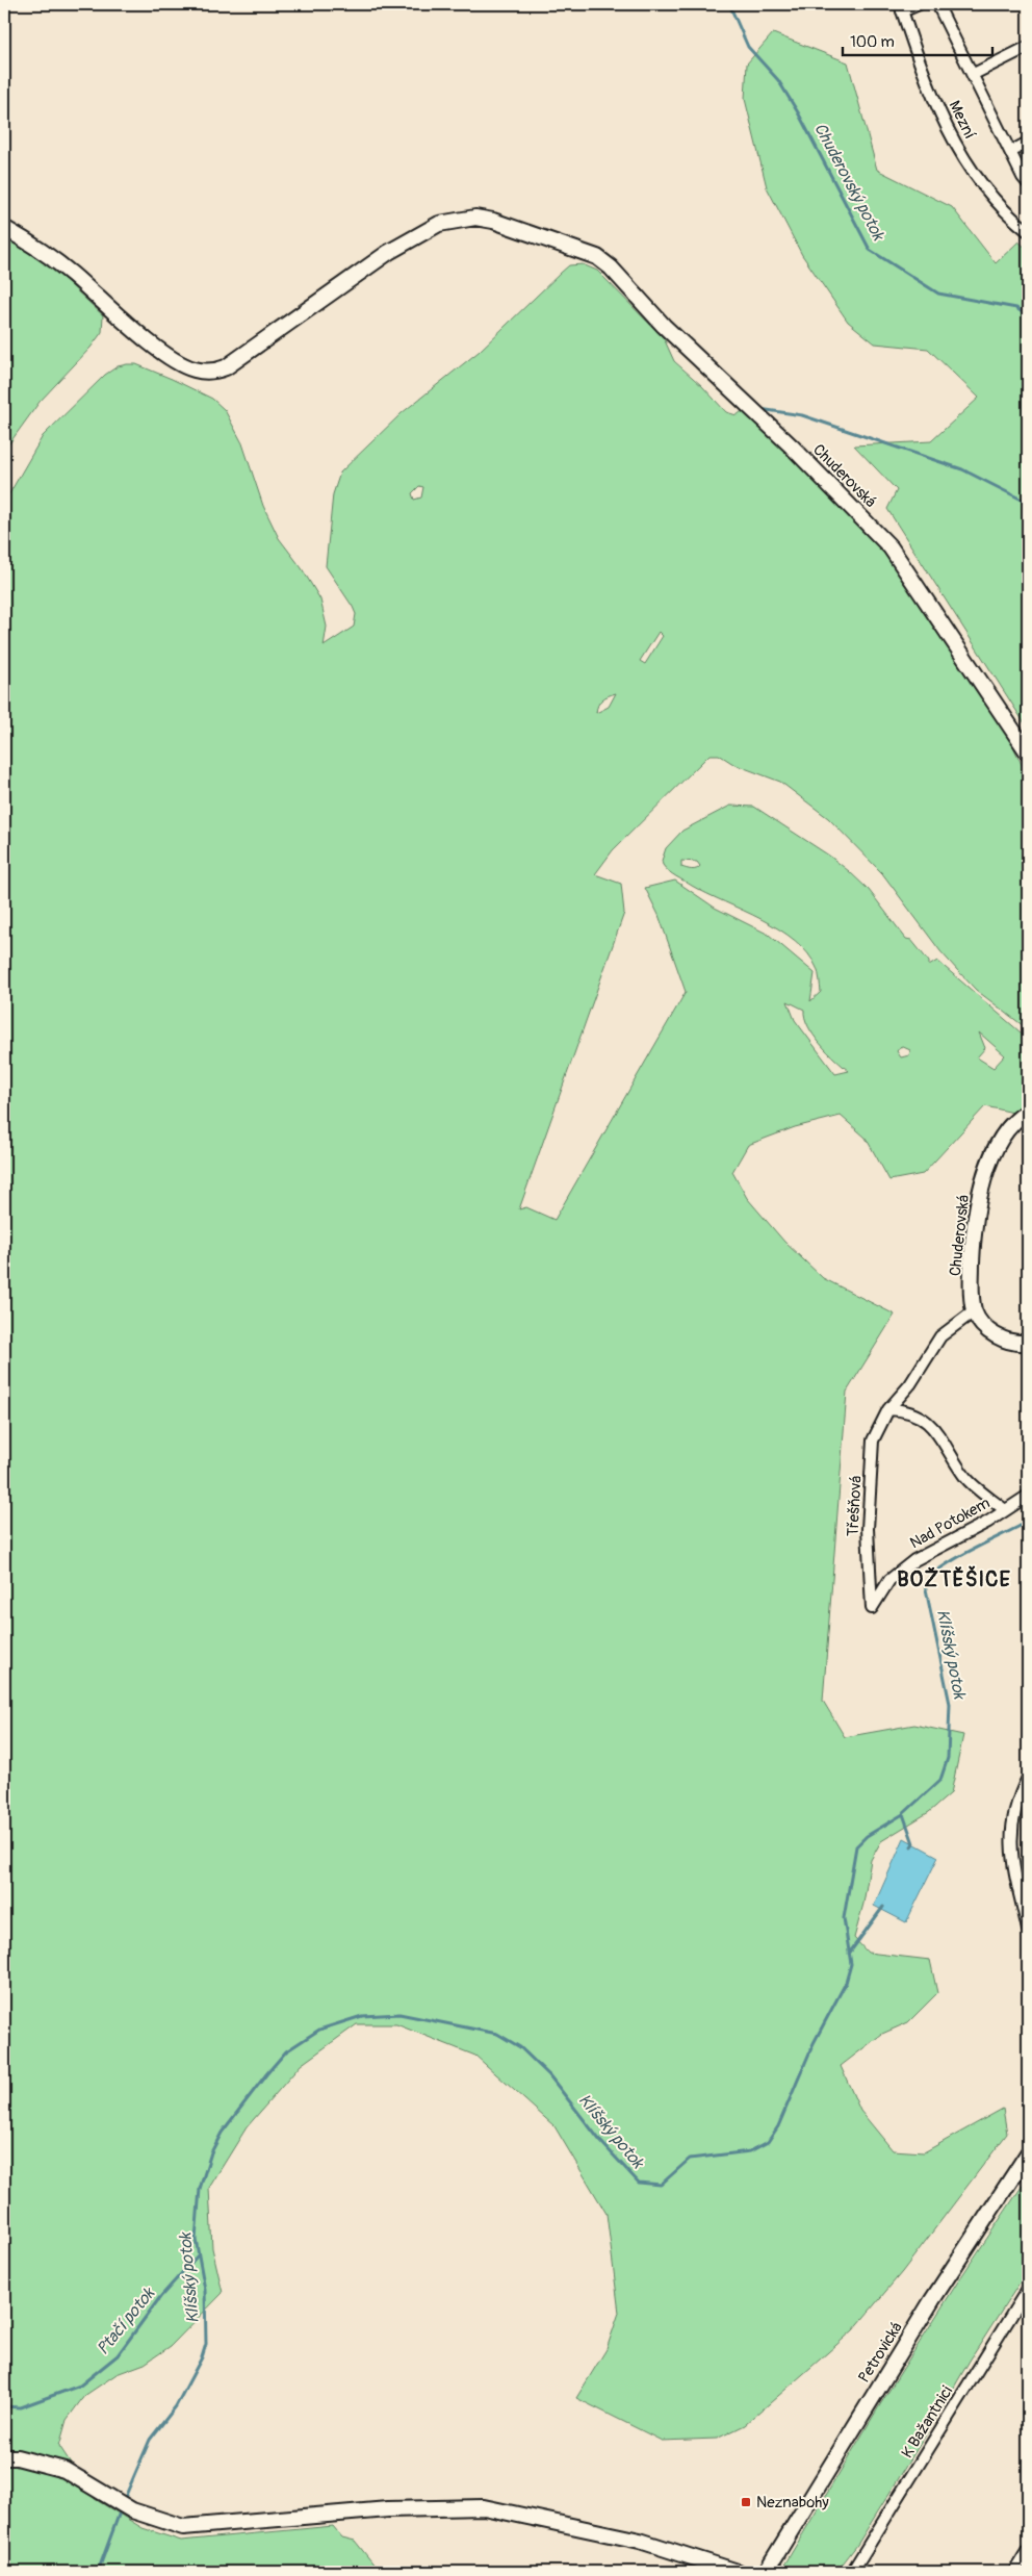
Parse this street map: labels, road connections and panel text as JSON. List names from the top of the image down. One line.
{"streets":{"street":["Mezní","Chuderovská","Třešňová","Nad Potokem","Petrovická","K Bažantnici"]},"crossings":[["Chuderovská","Třešňová"],["Třešňová","Nad Potokem"]],"districts":["BOŽTĚŠICE"],"water":["Chuderovský potok","Klíšský potok","Ptačí potok"],"places":{"transit":["Neznabohy"]},"scale_bar":"100 m"}
